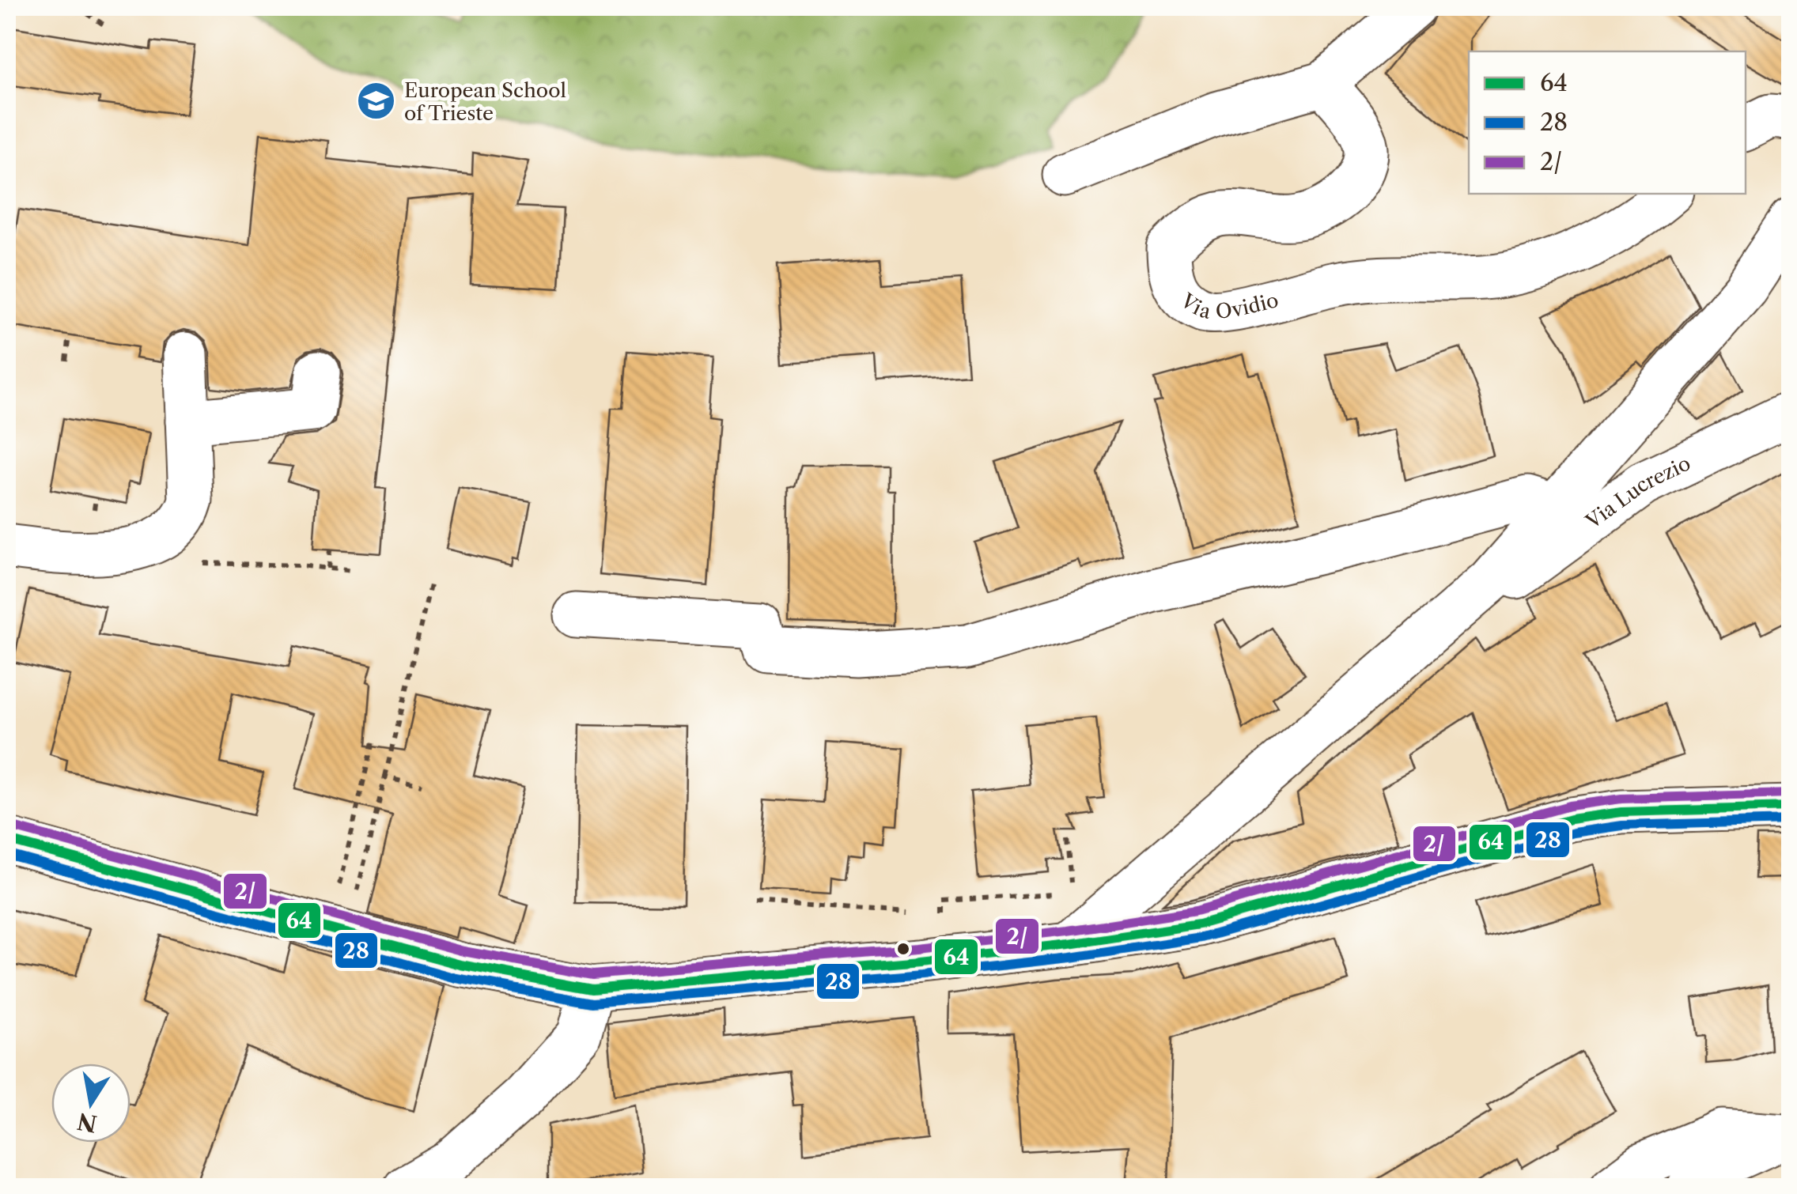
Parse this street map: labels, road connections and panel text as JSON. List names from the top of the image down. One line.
{"streets":{"street":["Via Ovidio","Via Lucrezio"]},"places":{"school or university":["European School of Trieste"]},"lines":["transit line 2/","transit line 64","transit line 28"],"legend":["64","28","2/"],"north":"bottom"}
